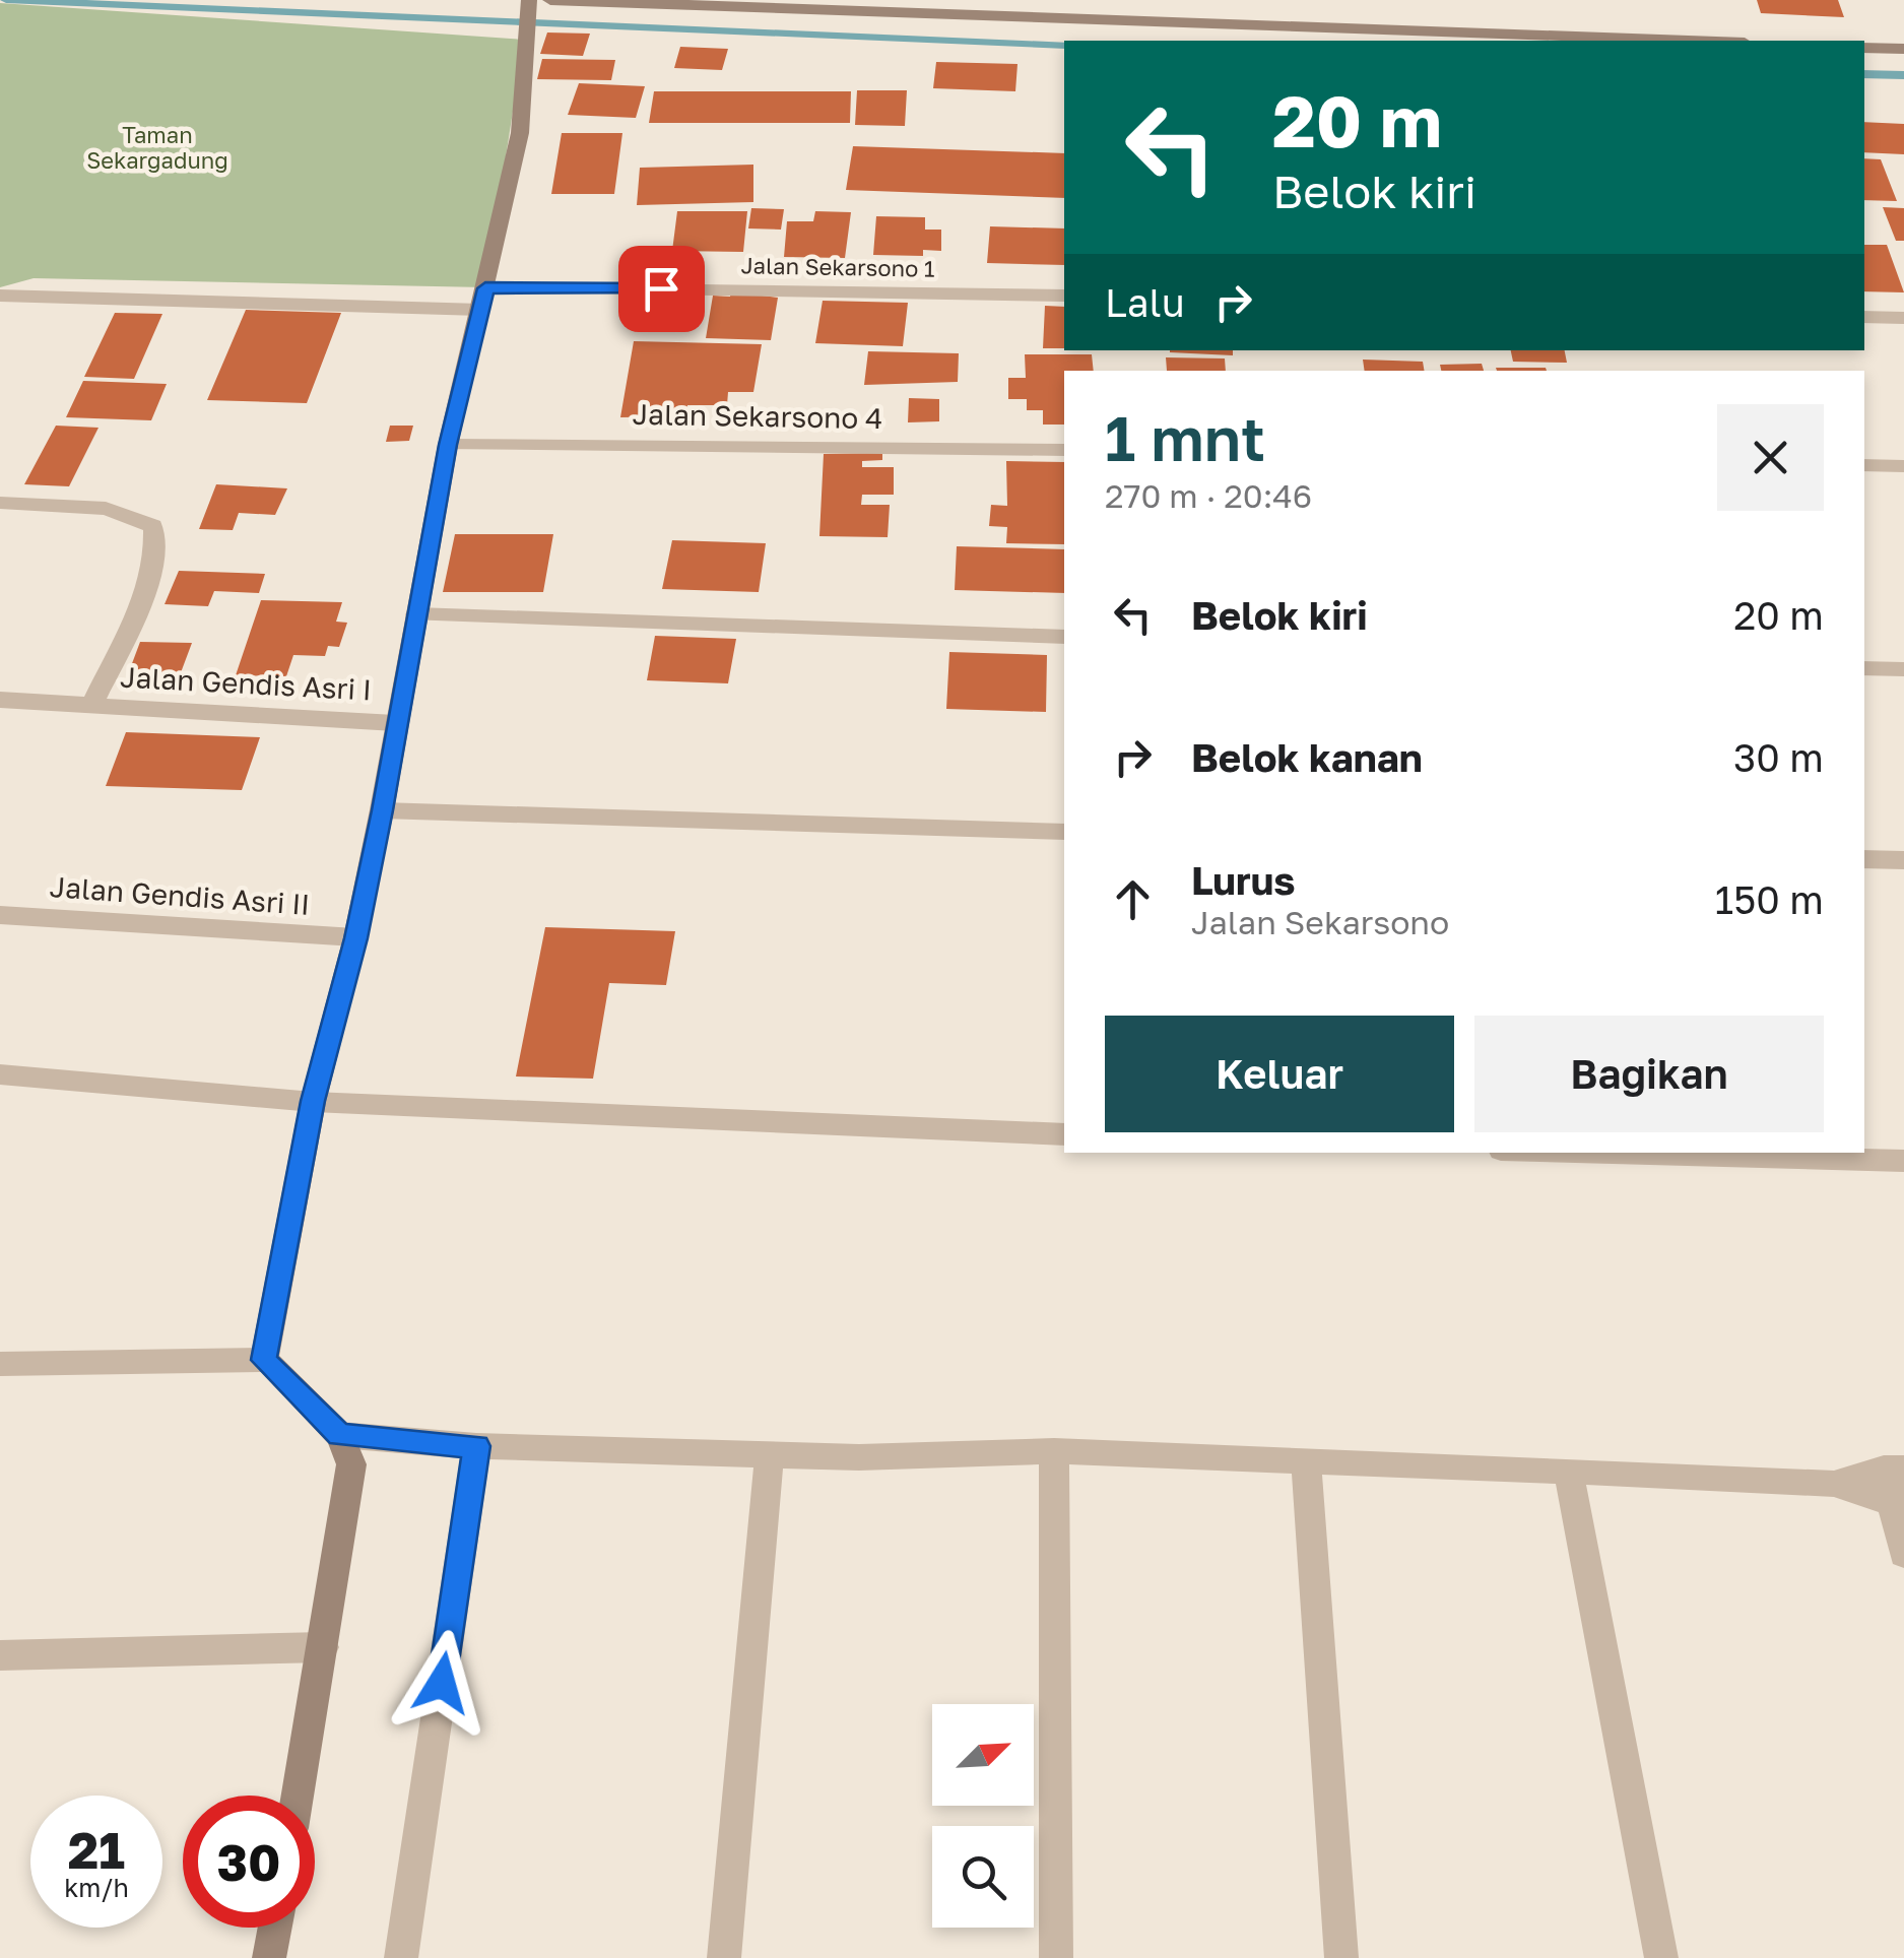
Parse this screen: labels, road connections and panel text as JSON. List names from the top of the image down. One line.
{"streets":{"street":["Jalan Sekarsono 1","Jalan Sekarsono 4","Jalan Gendis Asri I","Jalan Gendis Asri II"]},"parks":["Taman Sekargadung"],"north":"top right","page":{"turn":["20 m","Belok kiri"],"then":"Lalu","heading":["1 mnt","270 m · 20:46"],"list":[{"name":"Belok kiri","value":"20 m"},{"name":"Belok kanan","value":"30 m"},{"name":"Lurus","note":"Jalan Sekarsono","value":"150 m"}],"buttons":["Keluar","Bagikan"],"speed":"21 km/h","limit":"30"}}
